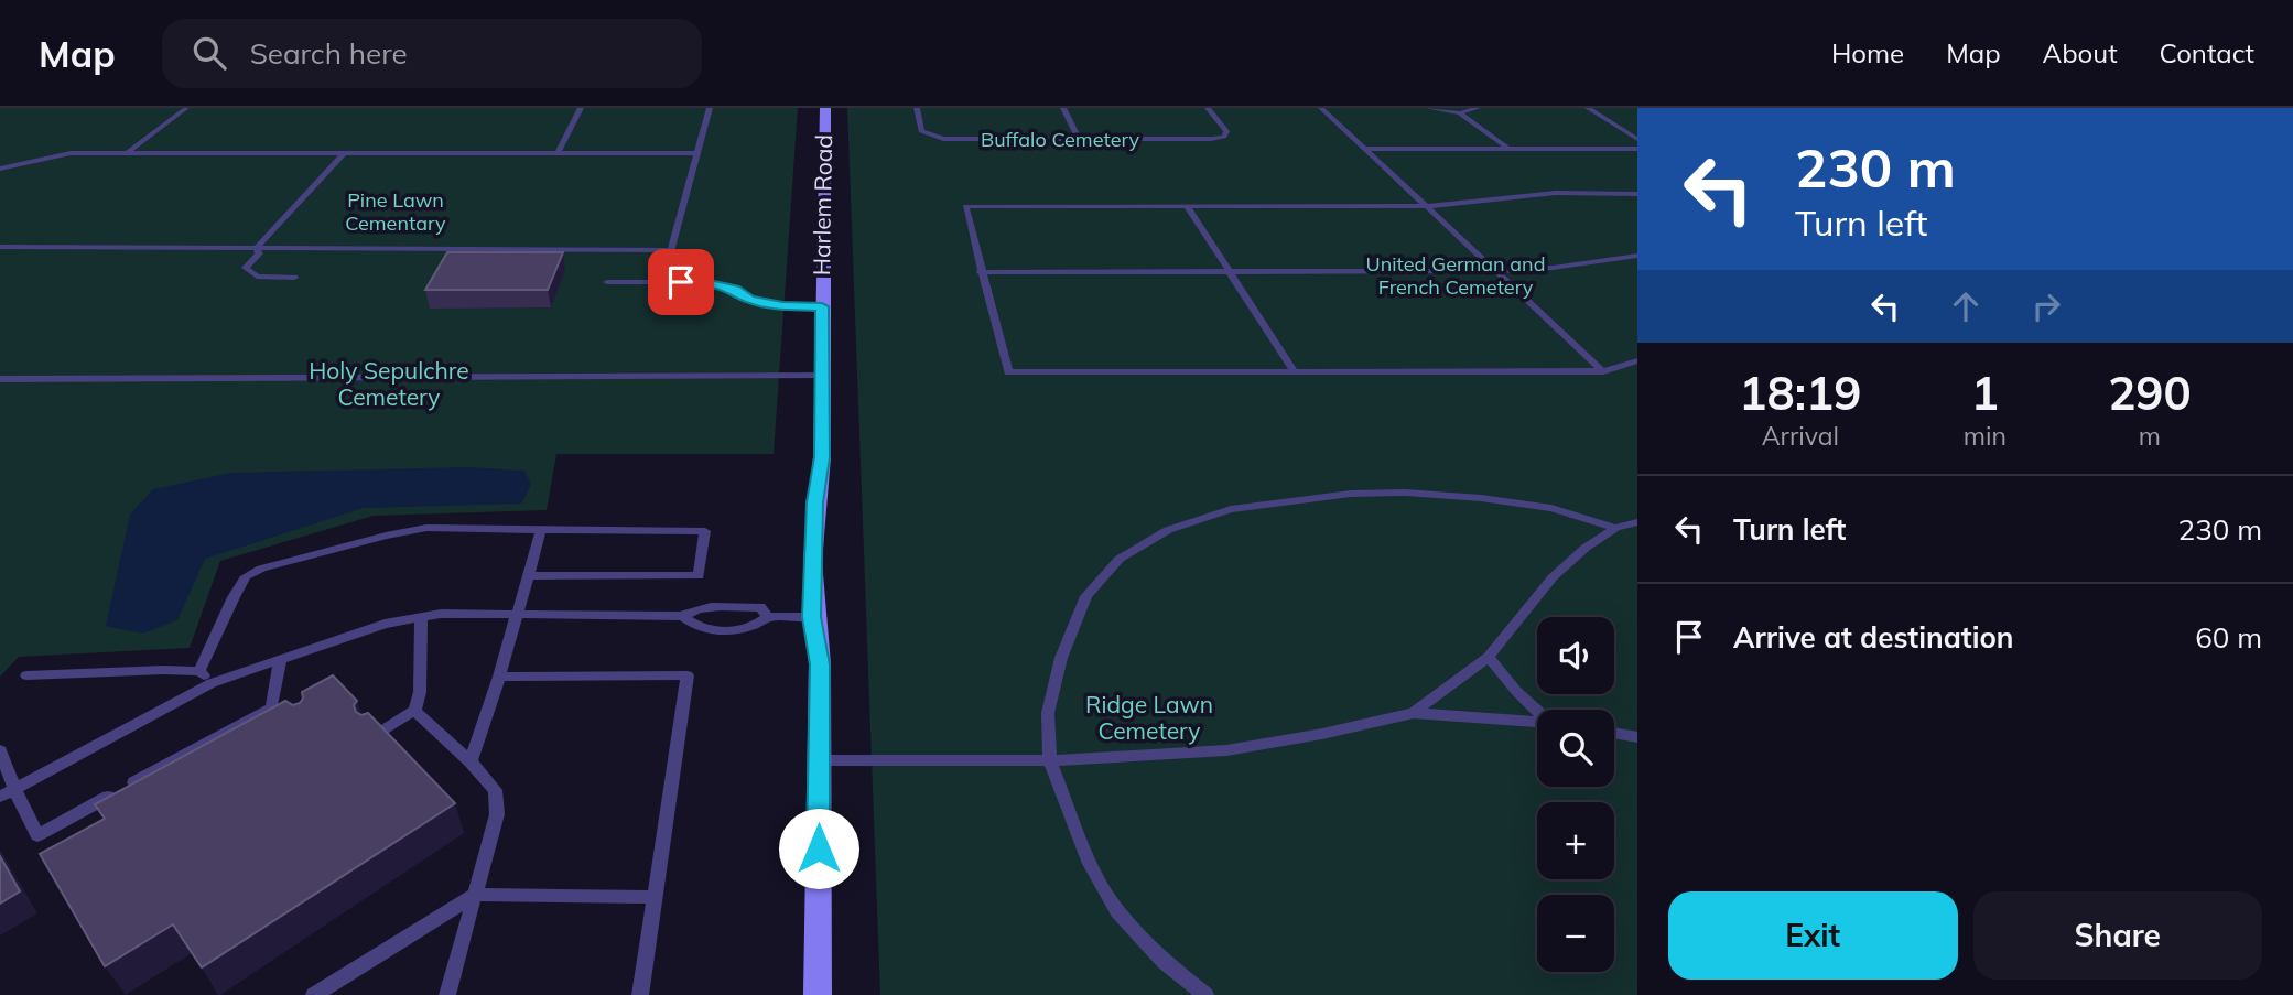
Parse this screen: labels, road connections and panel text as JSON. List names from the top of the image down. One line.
{"streets":{"main road":["Harlem Road"]},"parks":["Buffalo Cemetery","Pine Lawn Cementary","United German and French Cemetery","Holy Sepulchre Cemetery","Ridge Lawn Cemetery"],"page":{"header":"Map","search":"Search here","nav":["Home","Map","About","Contact"],"turn":["230 m","Turn left"],"eta":["18:19","Arrival","1","min","290","m"],"list":[{"name":"Turn left","value":"230 m"},{"name":"Arrive at destination","value":"60 m"}],"map_buttons":["+","−"],"buttons":["Exit","Share"]}}
